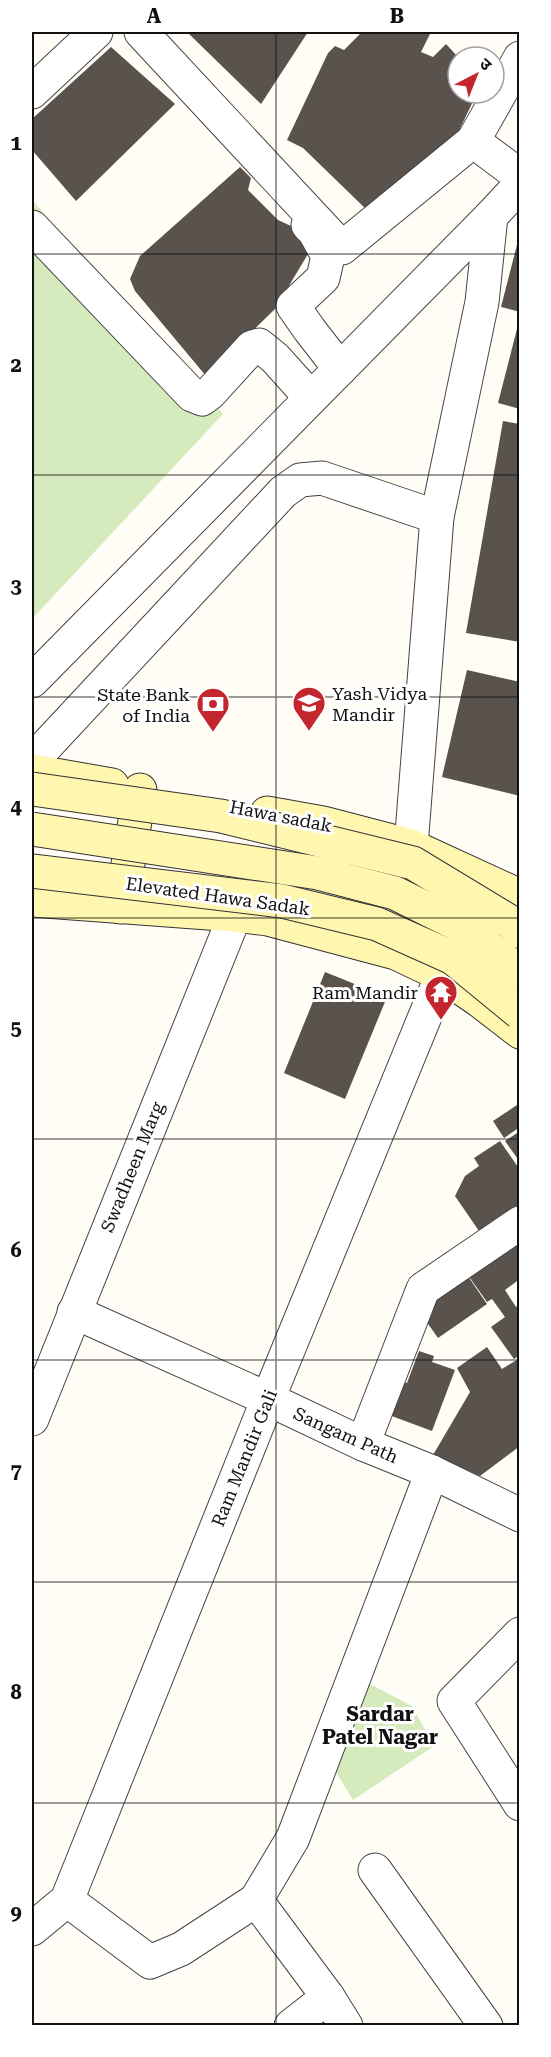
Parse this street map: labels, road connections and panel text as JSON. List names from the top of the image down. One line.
{"streets":{"main road":["Hawa sadak","Elevated Hawa Sadak"],"street":["Swadheen Marg","Sangam Path","Ram Mandir Gali"]},"crossings":[["Swadheen Marg","Sangam Path"],["Sangam Path","Ram Mandir Gali"]],"districts":["Sardar Patel Nagar"],"places":{"school or university":["Yash Vidya Mandir"],"bank":["State Bank of India"],"temple":["Ram Mandir"]},"north":"top right","grid":{"columns":["A","B"],"rows":["1","2","3","4","5","6","7","8","9"]}}
